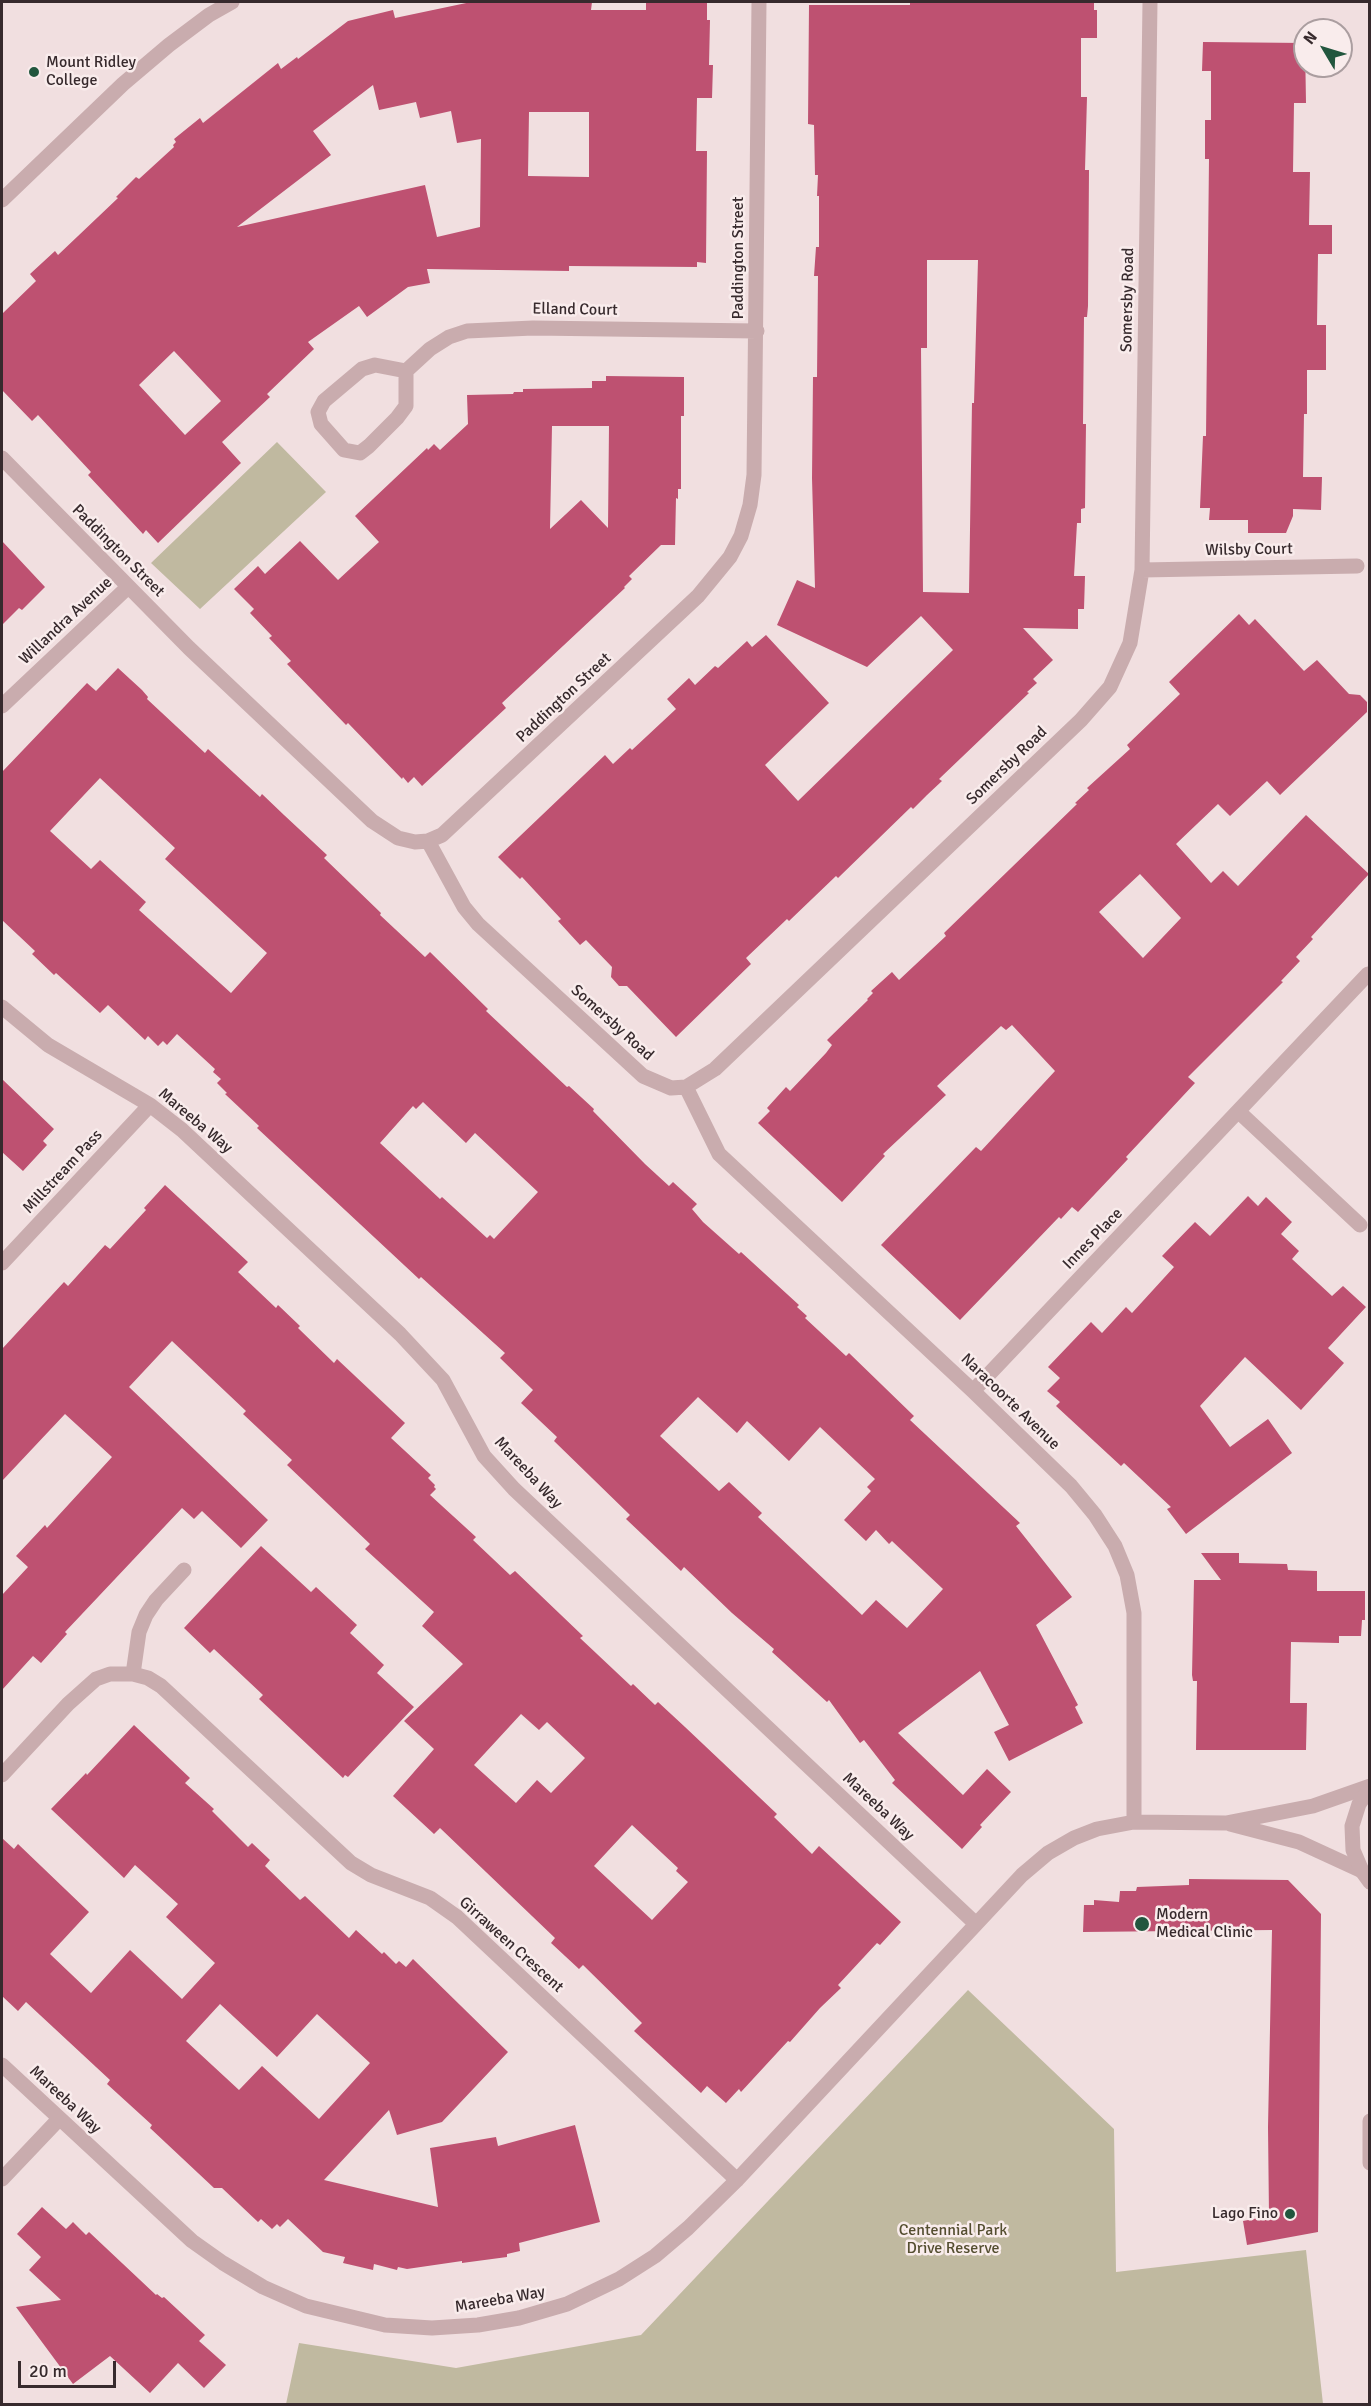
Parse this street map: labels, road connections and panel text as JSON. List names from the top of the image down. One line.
{"streets":{"street":["Paddington Street","Somersby Road","Elland Court","Wilsby Court","Willandra Avenue","Mareeba Way","Millstream Pass","Innes Place","Naracoorte Avenue","Girraween Crescent"]},"crossings":[["Paddington Street","Somersby Road"],["Paddington Street","Elland Court"],["Paddington Street","Willandra Avenue"],["Somersby Road","Wilsby Court"],["Somersby Road","Naracoorte Avenue"],["Mareeba Way","Millstream Pass"],["Mareeba Way","Naracoorte Avenue"],["Mareeba Way","Girraween Crescent"],["Innes Place","Naracoorte Avenue"]],"parks":["Centennial Park Drive Reserve"],"places":["Mount Ridley College","Modern Medical Clinic","Lago Fino"],"scale_bar":"20 m","north":"top left"}
